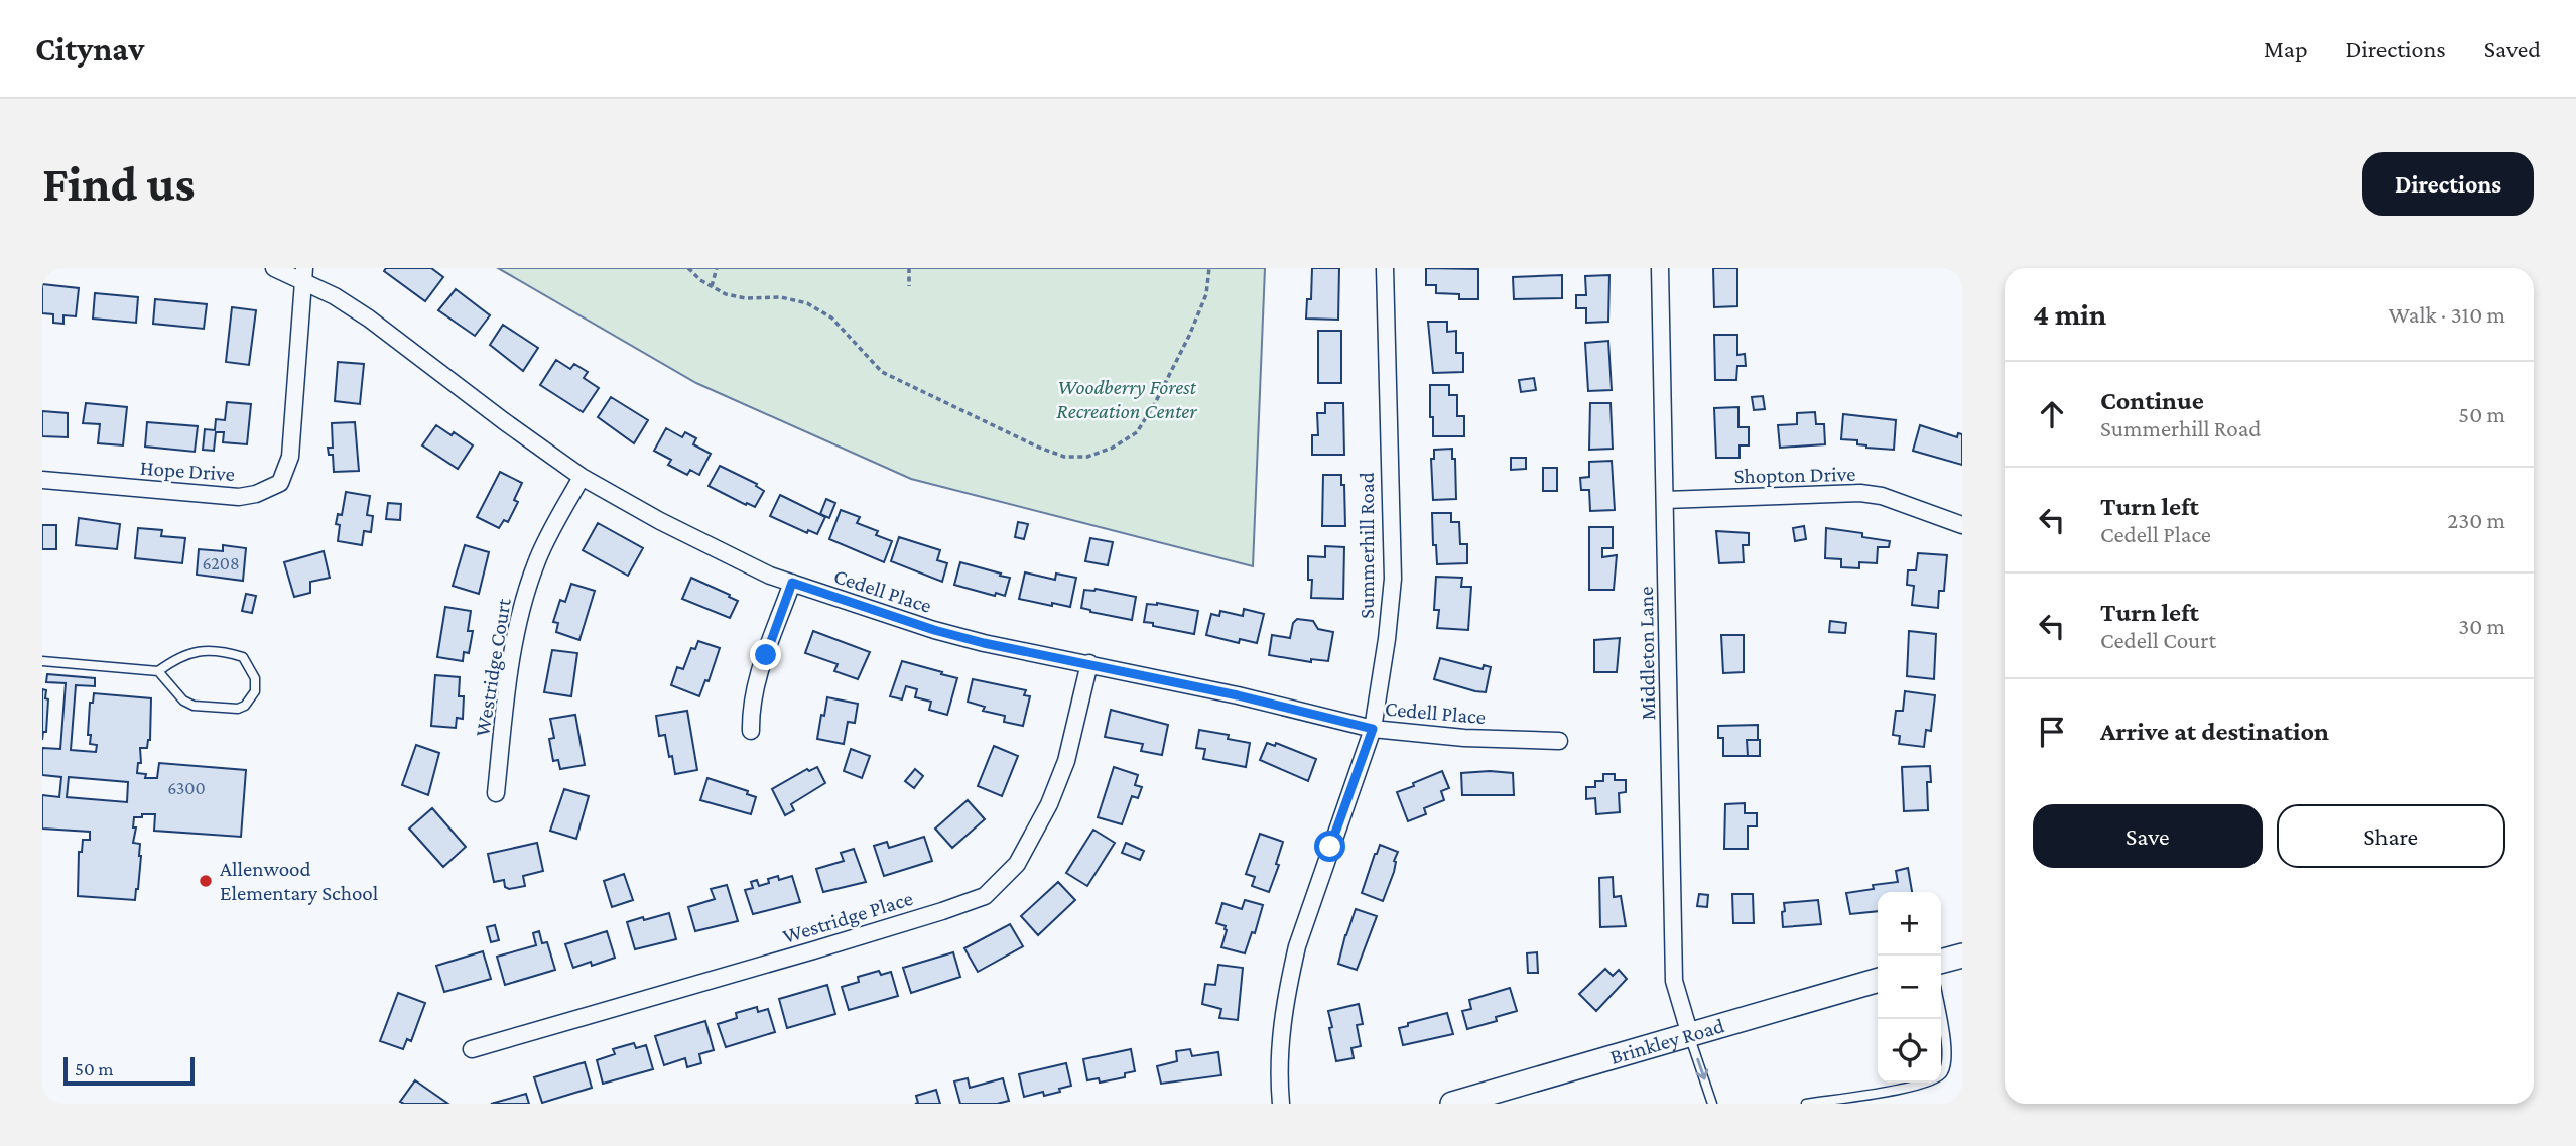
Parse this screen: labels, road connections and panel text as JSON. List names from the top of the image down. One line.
{"streets":{"main road":["Brinkley Road"],"street":["Hope Drive","Shopton Drive","Summerhill Road","Cedell Place","Middleton Lane","Westridge Court","Westridge Place"]},"crossings":[["Hope Drive","Cedell Place"],["Shopton Drive","Middleton Lane"],["Summerhill Road","Cedell Place"],["Cedell Place","Westridge Court"],["Cedell Place","Westridge Place"],["Middleton Lane","Brinkley Road"]],"parks":["Woodberry Forest Recreation Center"],"places":["Allenwood Elementary School"],"house_numbers":["6208","6300"],"scale_bar":"50 m","page":{"header":"Citynav","nav":["Map","Directions","Saved"],"buttons":["Directions",["Save","Share"]],"title":"Find us","heading":["4 min","Walk · 310 m"],"list":[["Continue","Summerhill Road","50 m"],["Turn left","Cedell Place","230 m"],["Turn left","Cedell Court","30 m"],"Arrive at destination"],"map_buttons":["+","−"],"scale":"50 m"}}
